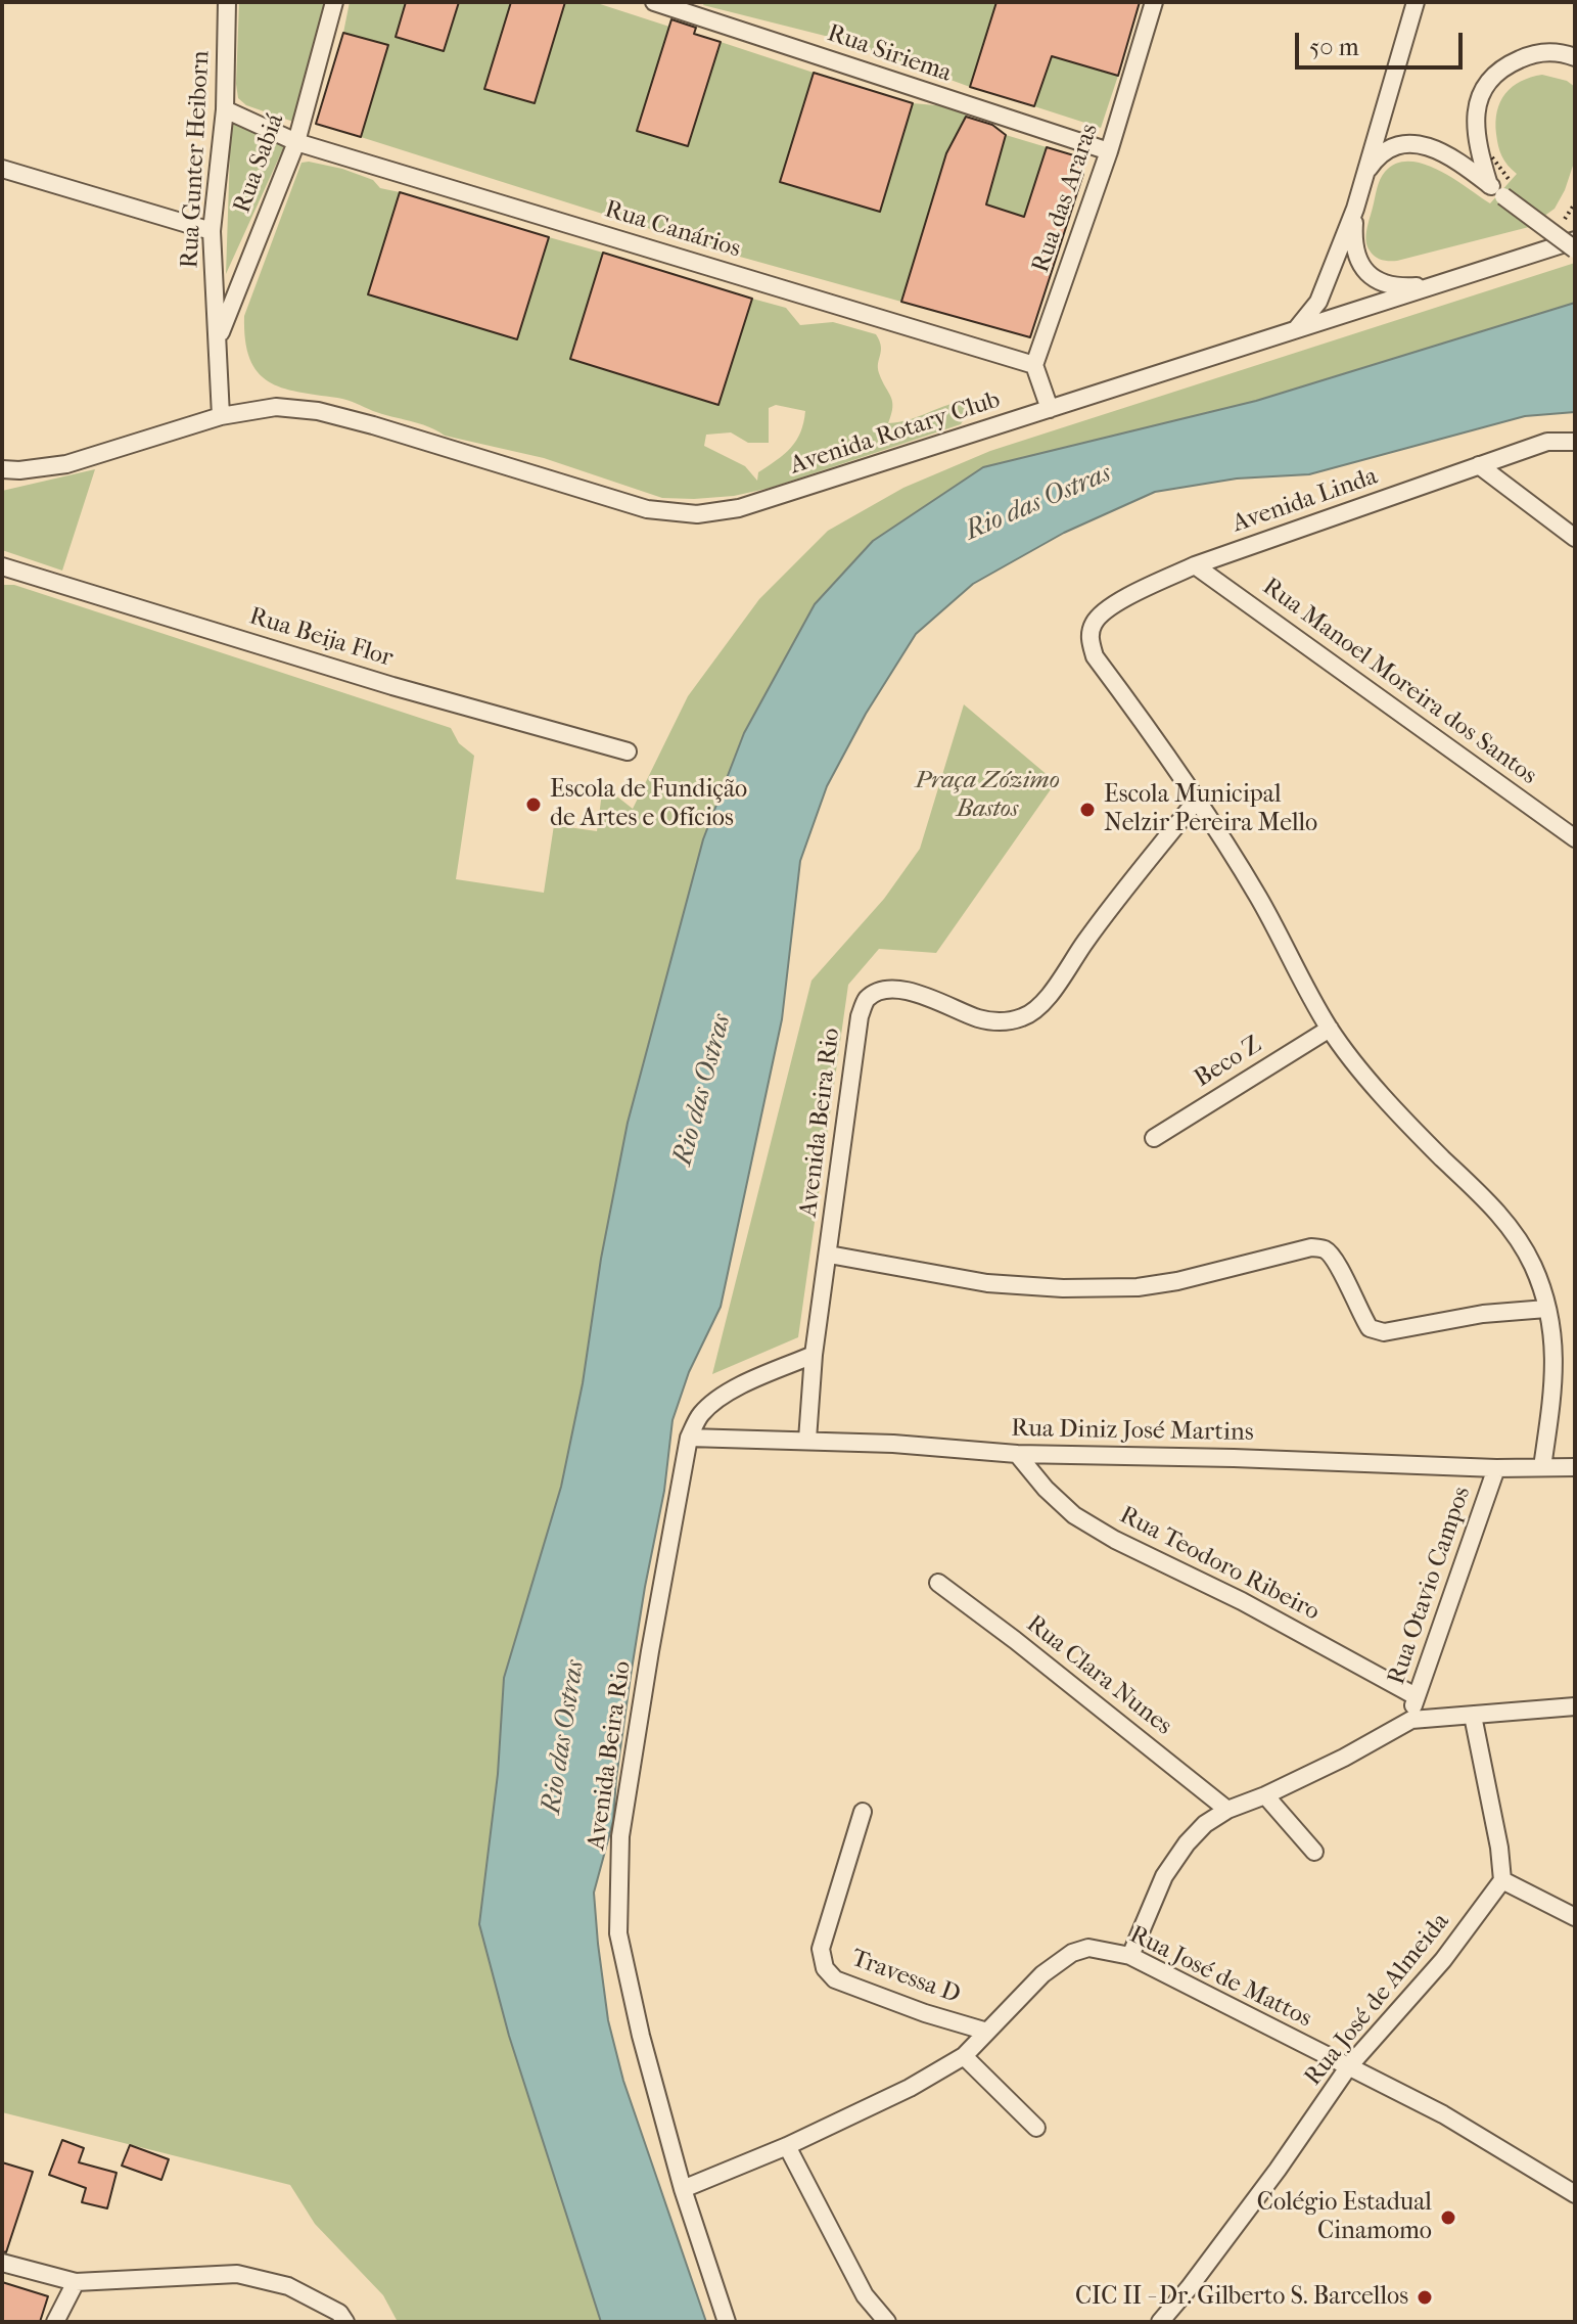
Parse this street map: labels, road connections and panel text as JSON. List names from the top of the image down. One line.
{"streets":{"street":["Rua Siriema","Rua Gunter Heiborn","Rua Sabiá","Rua das Araras","Rua Canários","Avenida Rotary Club","Avenida Linda","Rua Beija Flor","Rua Manoel Moreira dos Santos","Beco Z","Avenida Beira Rio","Rua Diniz José Martins","Rua Teodoro Ribeiro","Rua Otavio Campos","Rua Clara Nunes","Travessa D","Rua José de Mattos","Rua José de Almeida"]},"crossings":[["Rua Siriema","Rua das Araras"],["Rua Gunter Heiborn","Rua Sabiá"],["Rua Gunter Heiborn","Rua Canários"],["Rua Gunter Heiborn","Avenida Rotary Club"],["Rua Sabiá","Rua Canários"],["Rua das Araras","Rua Canários"],["Avenida Linda","Rua Manoel Moreira dos Santos"],["Avenida Linda","Avenida Beira Rio"],["Avenida Beira Rio","Rua Diniz José Martins"],["Avenida Beira Rio","Rua José de Mattos"],["Rua Diniz José Martins","Rua Teodoro Ribeiro"],["Rua Diniz José Martins","Rua Otavio Campos"],["Rua Teodoro Ribeiro","Rua Otavio Campos"],["Travessa D","Rua José de Mattos"],["Rua José de Mattos","Rua José de Almeida"]],"water":["Rio das Ostras"],"parks":["Praça Zózimo Bastos"],"places":["Escola de Fundição de Artes e Ofícios","Escola Municipal Nelzir Pereira Mello","Colégio Estadual Cinamomo","CIC II - Dr. Gilberto S. Barcellos"],"scale_bar":"50 m"}
